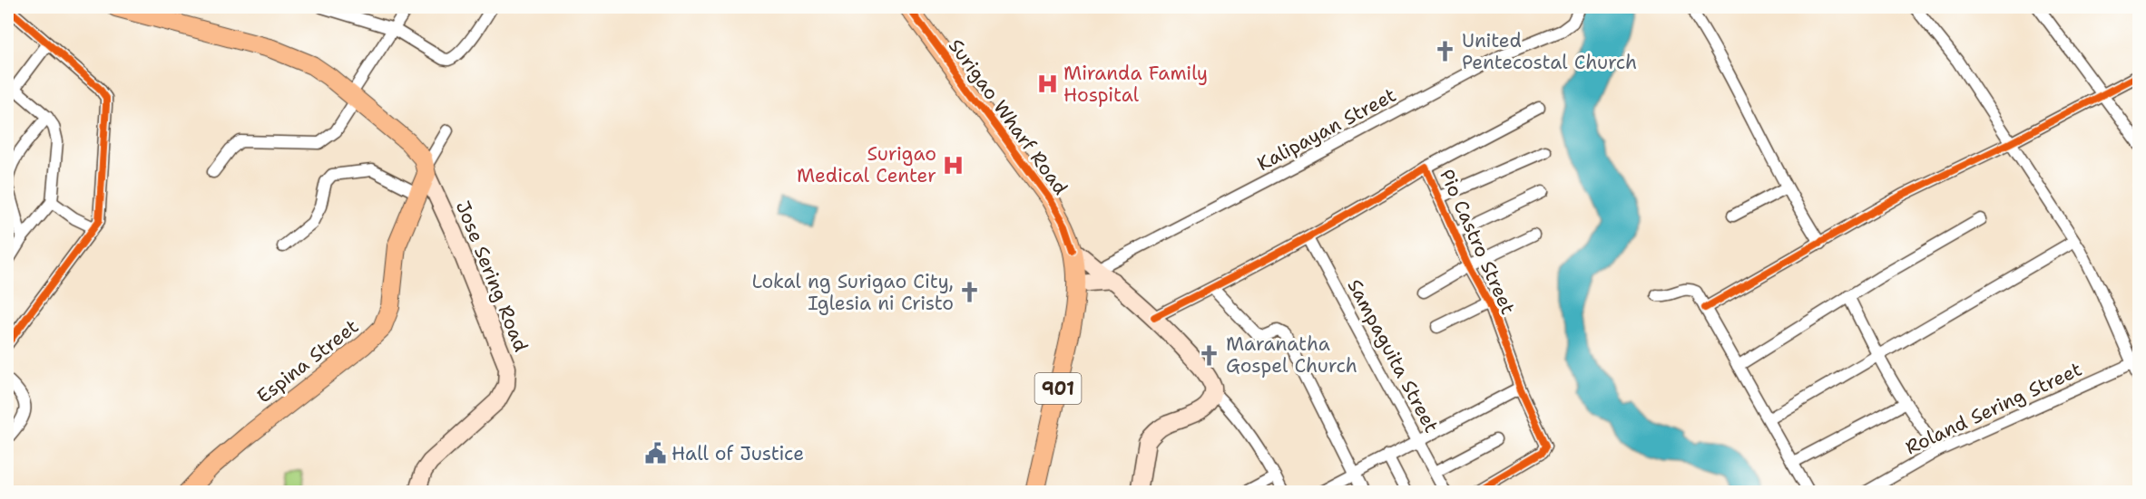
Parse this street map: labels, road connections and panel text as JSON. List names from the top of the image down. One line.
{"streets":{"main road":["Surigao Wharf Road","Espina Street","901"],"street":["Kalipayan Street","Pio Castro Street","Jose Sering Road","Sampaguita Street","Roland Sering Street"]},"crossings":[["Pio Castro Street","Sampaguita Street"],["Jose Sering Road","Espina Street"]],"places":{"church":["United Pentecostal Church","Lokal ng Surigao City, Iglesia ni Cristo","Maranatha Gospel Church"],"hospital":["Miranda Family Hospital","Surigao Medical Center"],"public building":["Hall of Justice"]}}
